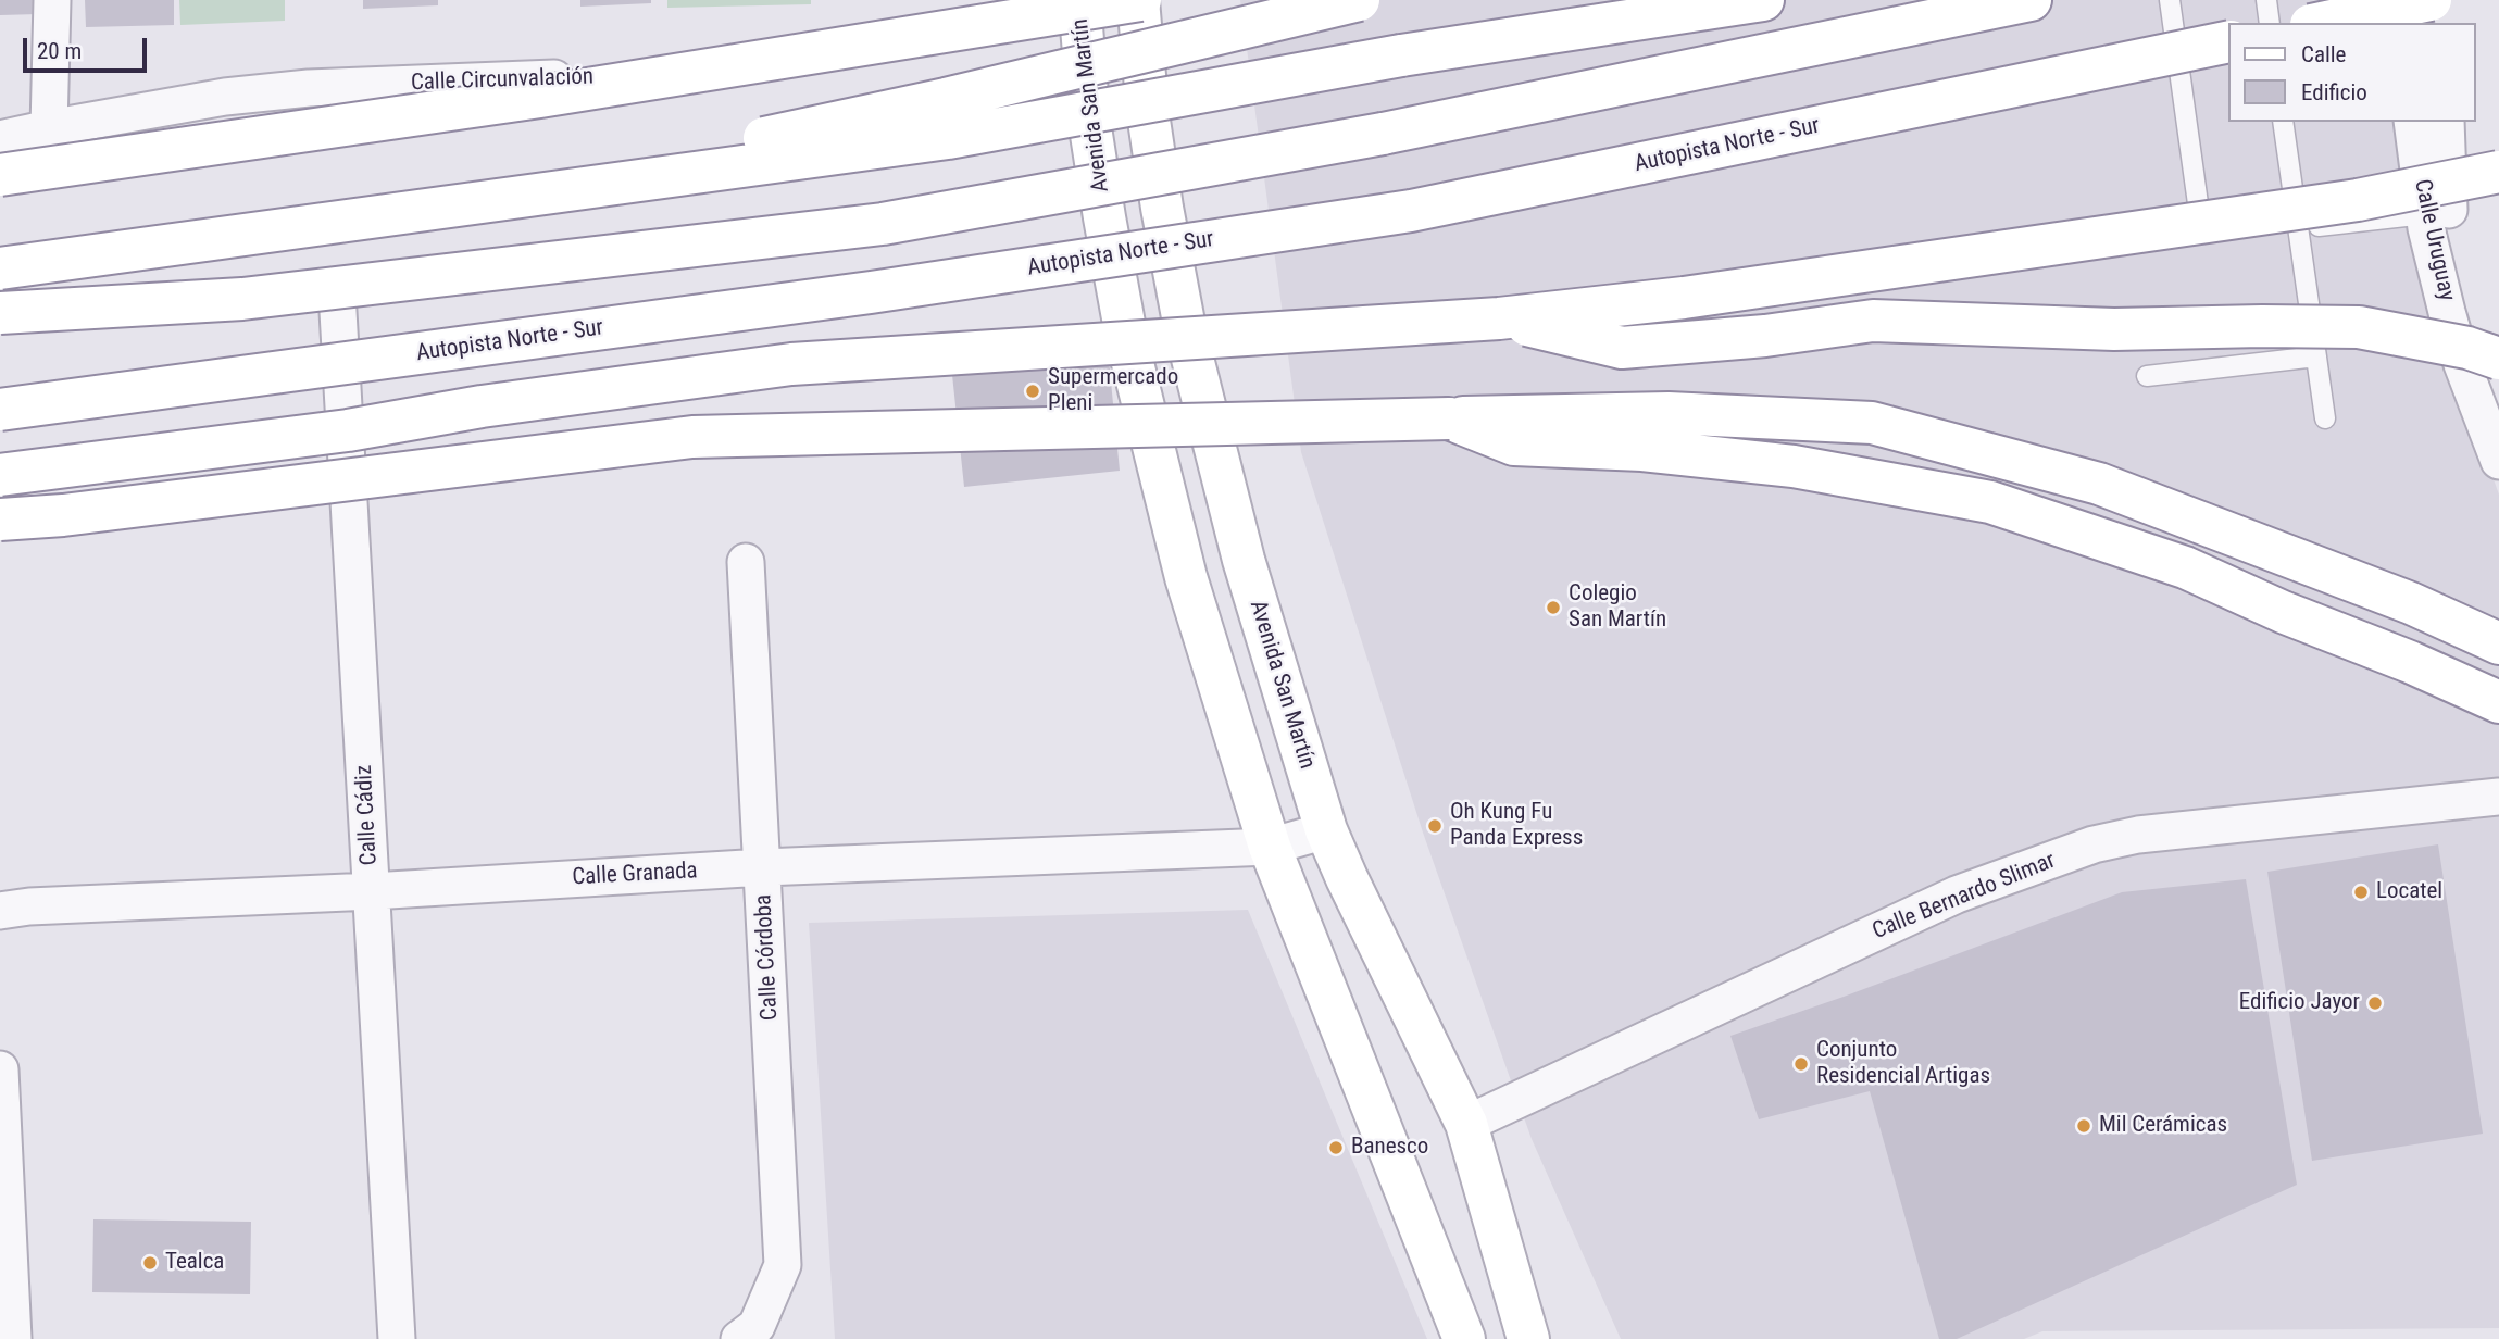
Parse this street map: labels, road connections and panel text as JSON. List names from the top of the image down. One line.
{"streets":{"main road":["Avenida San Martín","Autopista Norte - Sur"],"street":["Calle Circunvalación","Calle Uruguay","Calle Cádiz","Calle Granada","Calle Bernardo Slimar","Calle Córdoba"]},"crossings":[["Calle Circunvalación","Avenida San Martín"],["Avenida San Martín","Calle Granada"],["Avenida San Martín","Calle Bernardo Slimar"],["Calle Cádiz","Calle Granada"],["Calle Granada","Calle Córdoba"]],"places":["Supermercado Pleni","Colegio San Martín","Oh Kung Fu Panda Express","Locatel","Edificio Jayor","Conjunto Residencial Artigas","Mil Cerámicas","Banesco","Tealca"],"legend":["Calle","Edificio"],"scale_bar":"20 m"}
